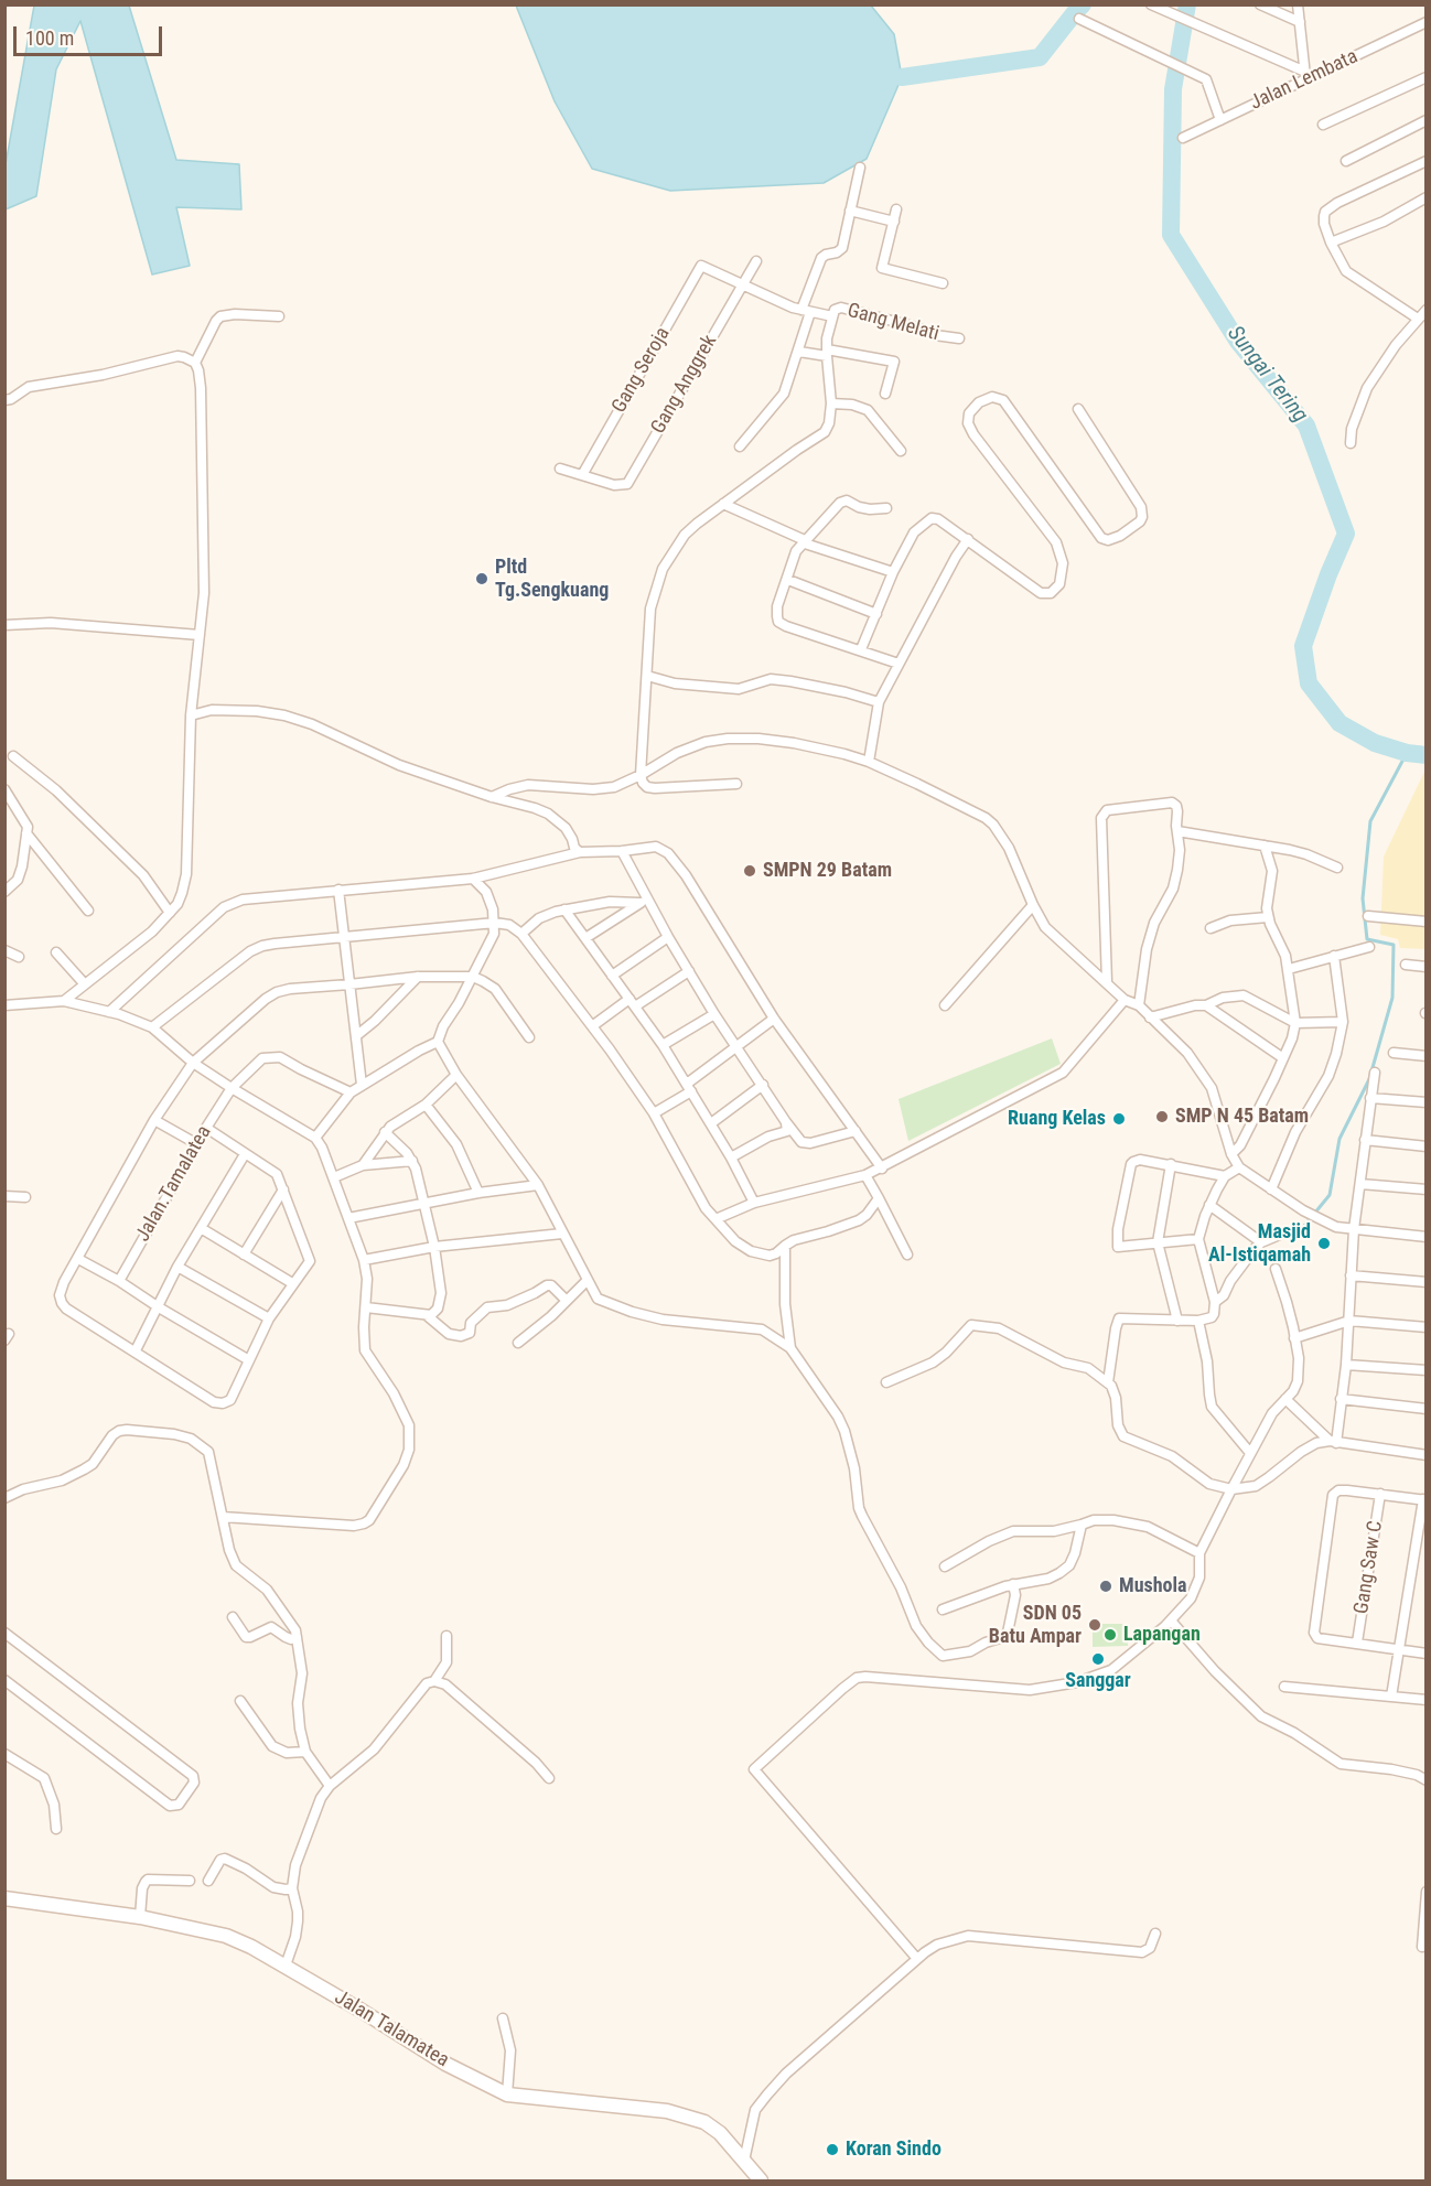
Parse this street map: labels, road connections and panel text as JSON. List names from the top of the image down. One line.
{"streets":{"street":["Jalan Lembata","Gang Melati","Gang Seroja","Gang Anggrek","Jalan.Tamalatea","Gang Saw C","Jalan Talamatea"]},"crossings":[["Gang Seroja","Gang Anggrek"]],"water":["Sungai Tering"],"places":["Pltd Tg.Sengkuang","SMPN 29 Batam","SMP N 45 Batam","Ruang Kelas","Masjid Al-Istiqamah","Mushola","SDN 05 Batu Ampar","Lapangan","Sanggar","Koran Sindo"],"scale_bar":"100 m"}
